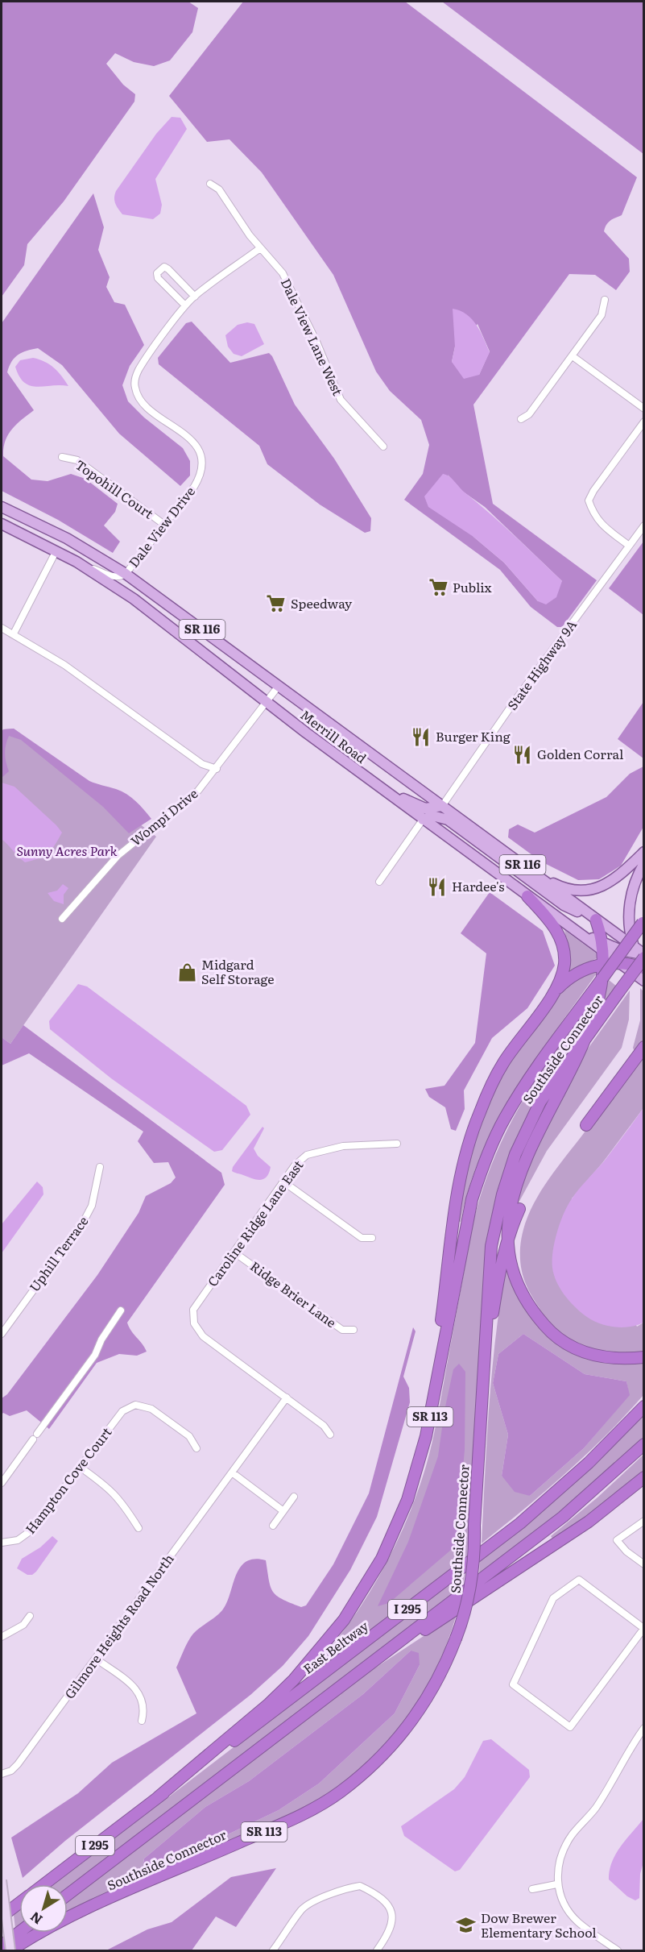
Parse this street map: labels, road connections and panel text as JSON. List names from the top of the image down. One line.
{"streets":{"highway":["Southside Connector","SR 113","I 295","East Beltway"],"main road":["SR 116","Merrill Road"],"street":["Dale View Lane West","Topohill Court","Dale View Drive","State Highway 9A","Wompi Drive","Caroline Ridge Lane East","Uphill Terrace","Ridge Brier Lane","Hampton Cove Court","Gilmore Heights Road North"]},"crossings":[["Dale View Lane West","Dale View Drive"],["Topohill Court","Dale View Drive"],["Dale View Drive","Merrill Road"],["State Highway 9A","Merrill Road"],["Merrill Road","Wompi Drive"],["Merrill Road","Southside Connector"],["Southside Connector","East Beltway"],["Caroline Ridge Lane East","Ridge Brier Lane"],["Caroline Ridge Lane East","Gilmore Heights Road North"]],"parks":["Sunny Acres Park"],"places":{"supermarket":["Publix","Speedway"],"restaurant":["Burger King","Golden Corral","Hardee's"],"shop":["Midgard Self Storage"],"school or university":["Dow Brewer Elementary School"]},"north":"bottom left"}
